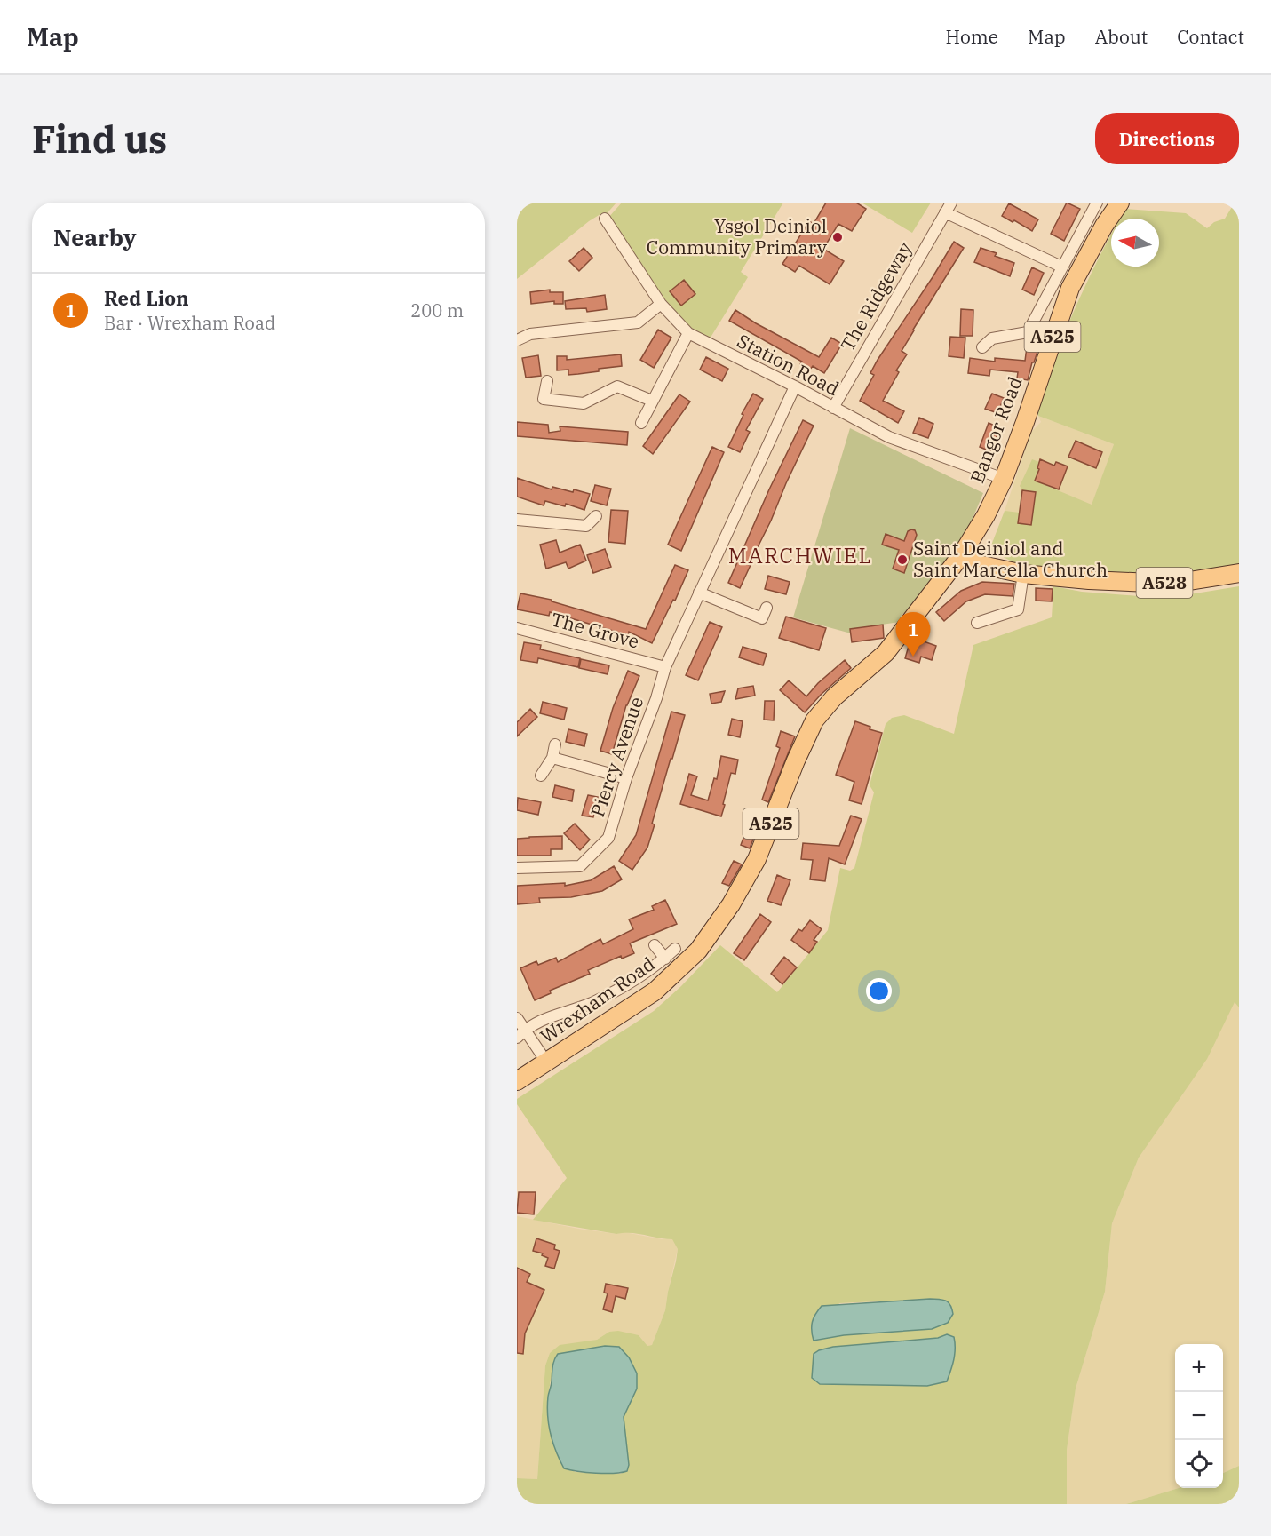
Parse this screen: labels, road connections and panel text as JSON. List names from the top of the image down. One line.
{"streets":{"main road":["A525","Bangor Road","A528","Wrexham Road"],"street":["The Ridgeway","Station Road","The Grove","Piercy Avenue"]},"crossings":[["The Ridgeway","Station Road"],["Station Road","Bangor Road"],["Station Road","Piercy Avenue"],["Bangor Road","A528"],["Bangor Road","Wrexham Road"],["A528","Wrexham Road"],["The Grove","Piercy Avenue"]],"districts":["MARCHWIEL"],"places":["Ysgol Deiniol Community Primary","Saint Deiniol and Saint Marcella Church"],"north":"left","page":{"header":"Map","nav":["Home","Map","About","Contact"],"buttons":"Directions","title":"Find us","heading":"Nearby","list":[{"mark":"1","name":"Red Lion","note":"Bar · Wrexham Road","value":"200 m"}],"pins":"1","map_buttons":["+","−"]}}
